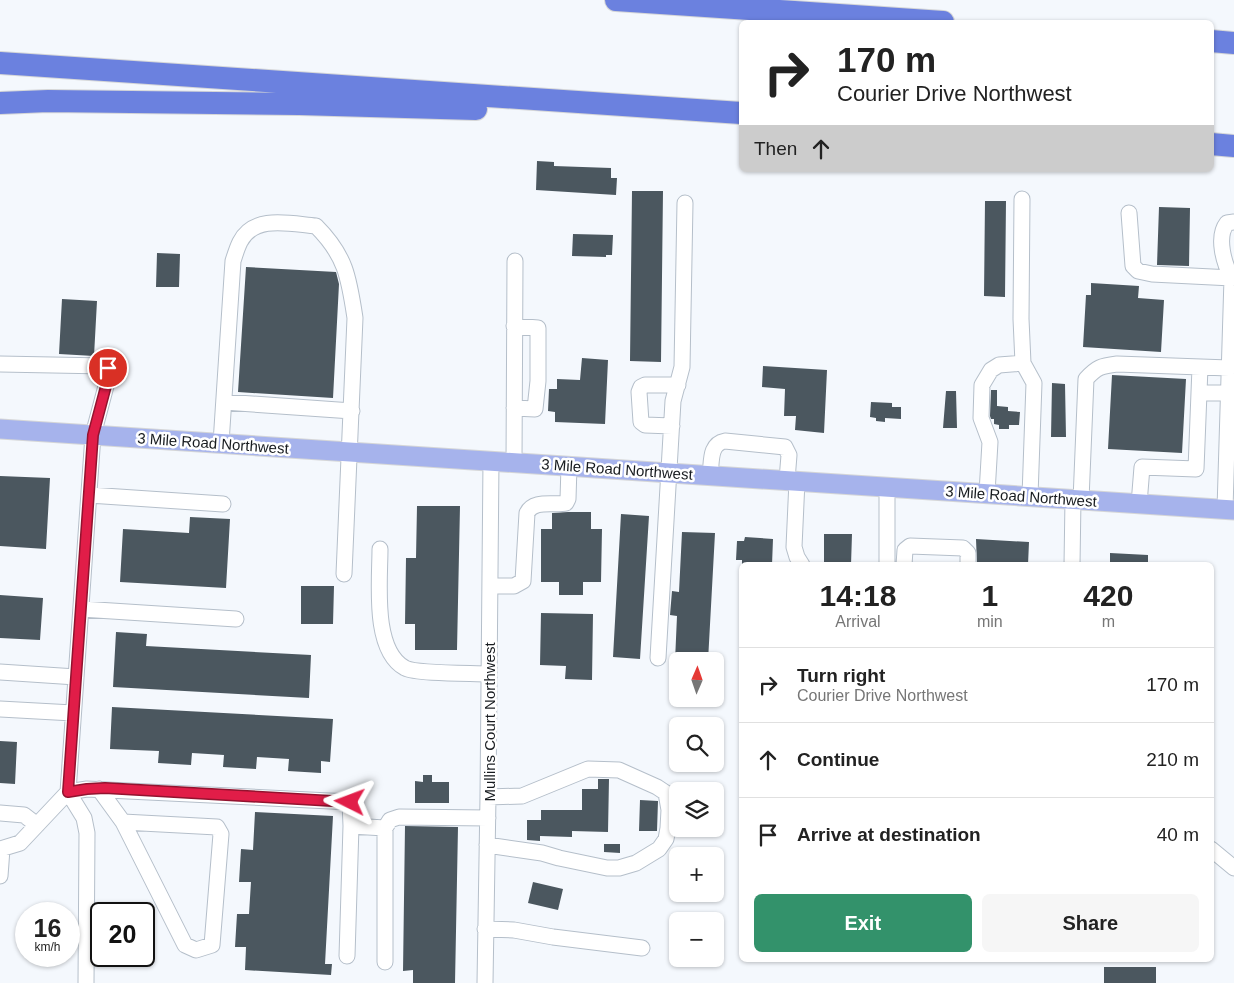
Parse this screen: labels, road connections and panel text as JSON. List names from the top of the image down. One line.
{"streets":{"main road":["3 Mile Road Northwest"],"street":["Mullins Court Northwest"]},"crossings":[["3 Mile Road Northwest","Mullins Court Northwest"]],"north":"top","page":{"turn":["170 m","Courier Drive Northwest"],"then":"Then","eta":["14:18","Arrival","1","min","420","m"],"list":[{"name":"Turn right","note":"Courier Drive Northwest","value":"170 m"},{"name":"Continue","value":"210 m"},{"name":"Arrive at destination","value":"40 m"}],"map_buttons":["+","−"],"buttons":["Exit","Share"],"speed":"16 km/h","limit":"20"}}
